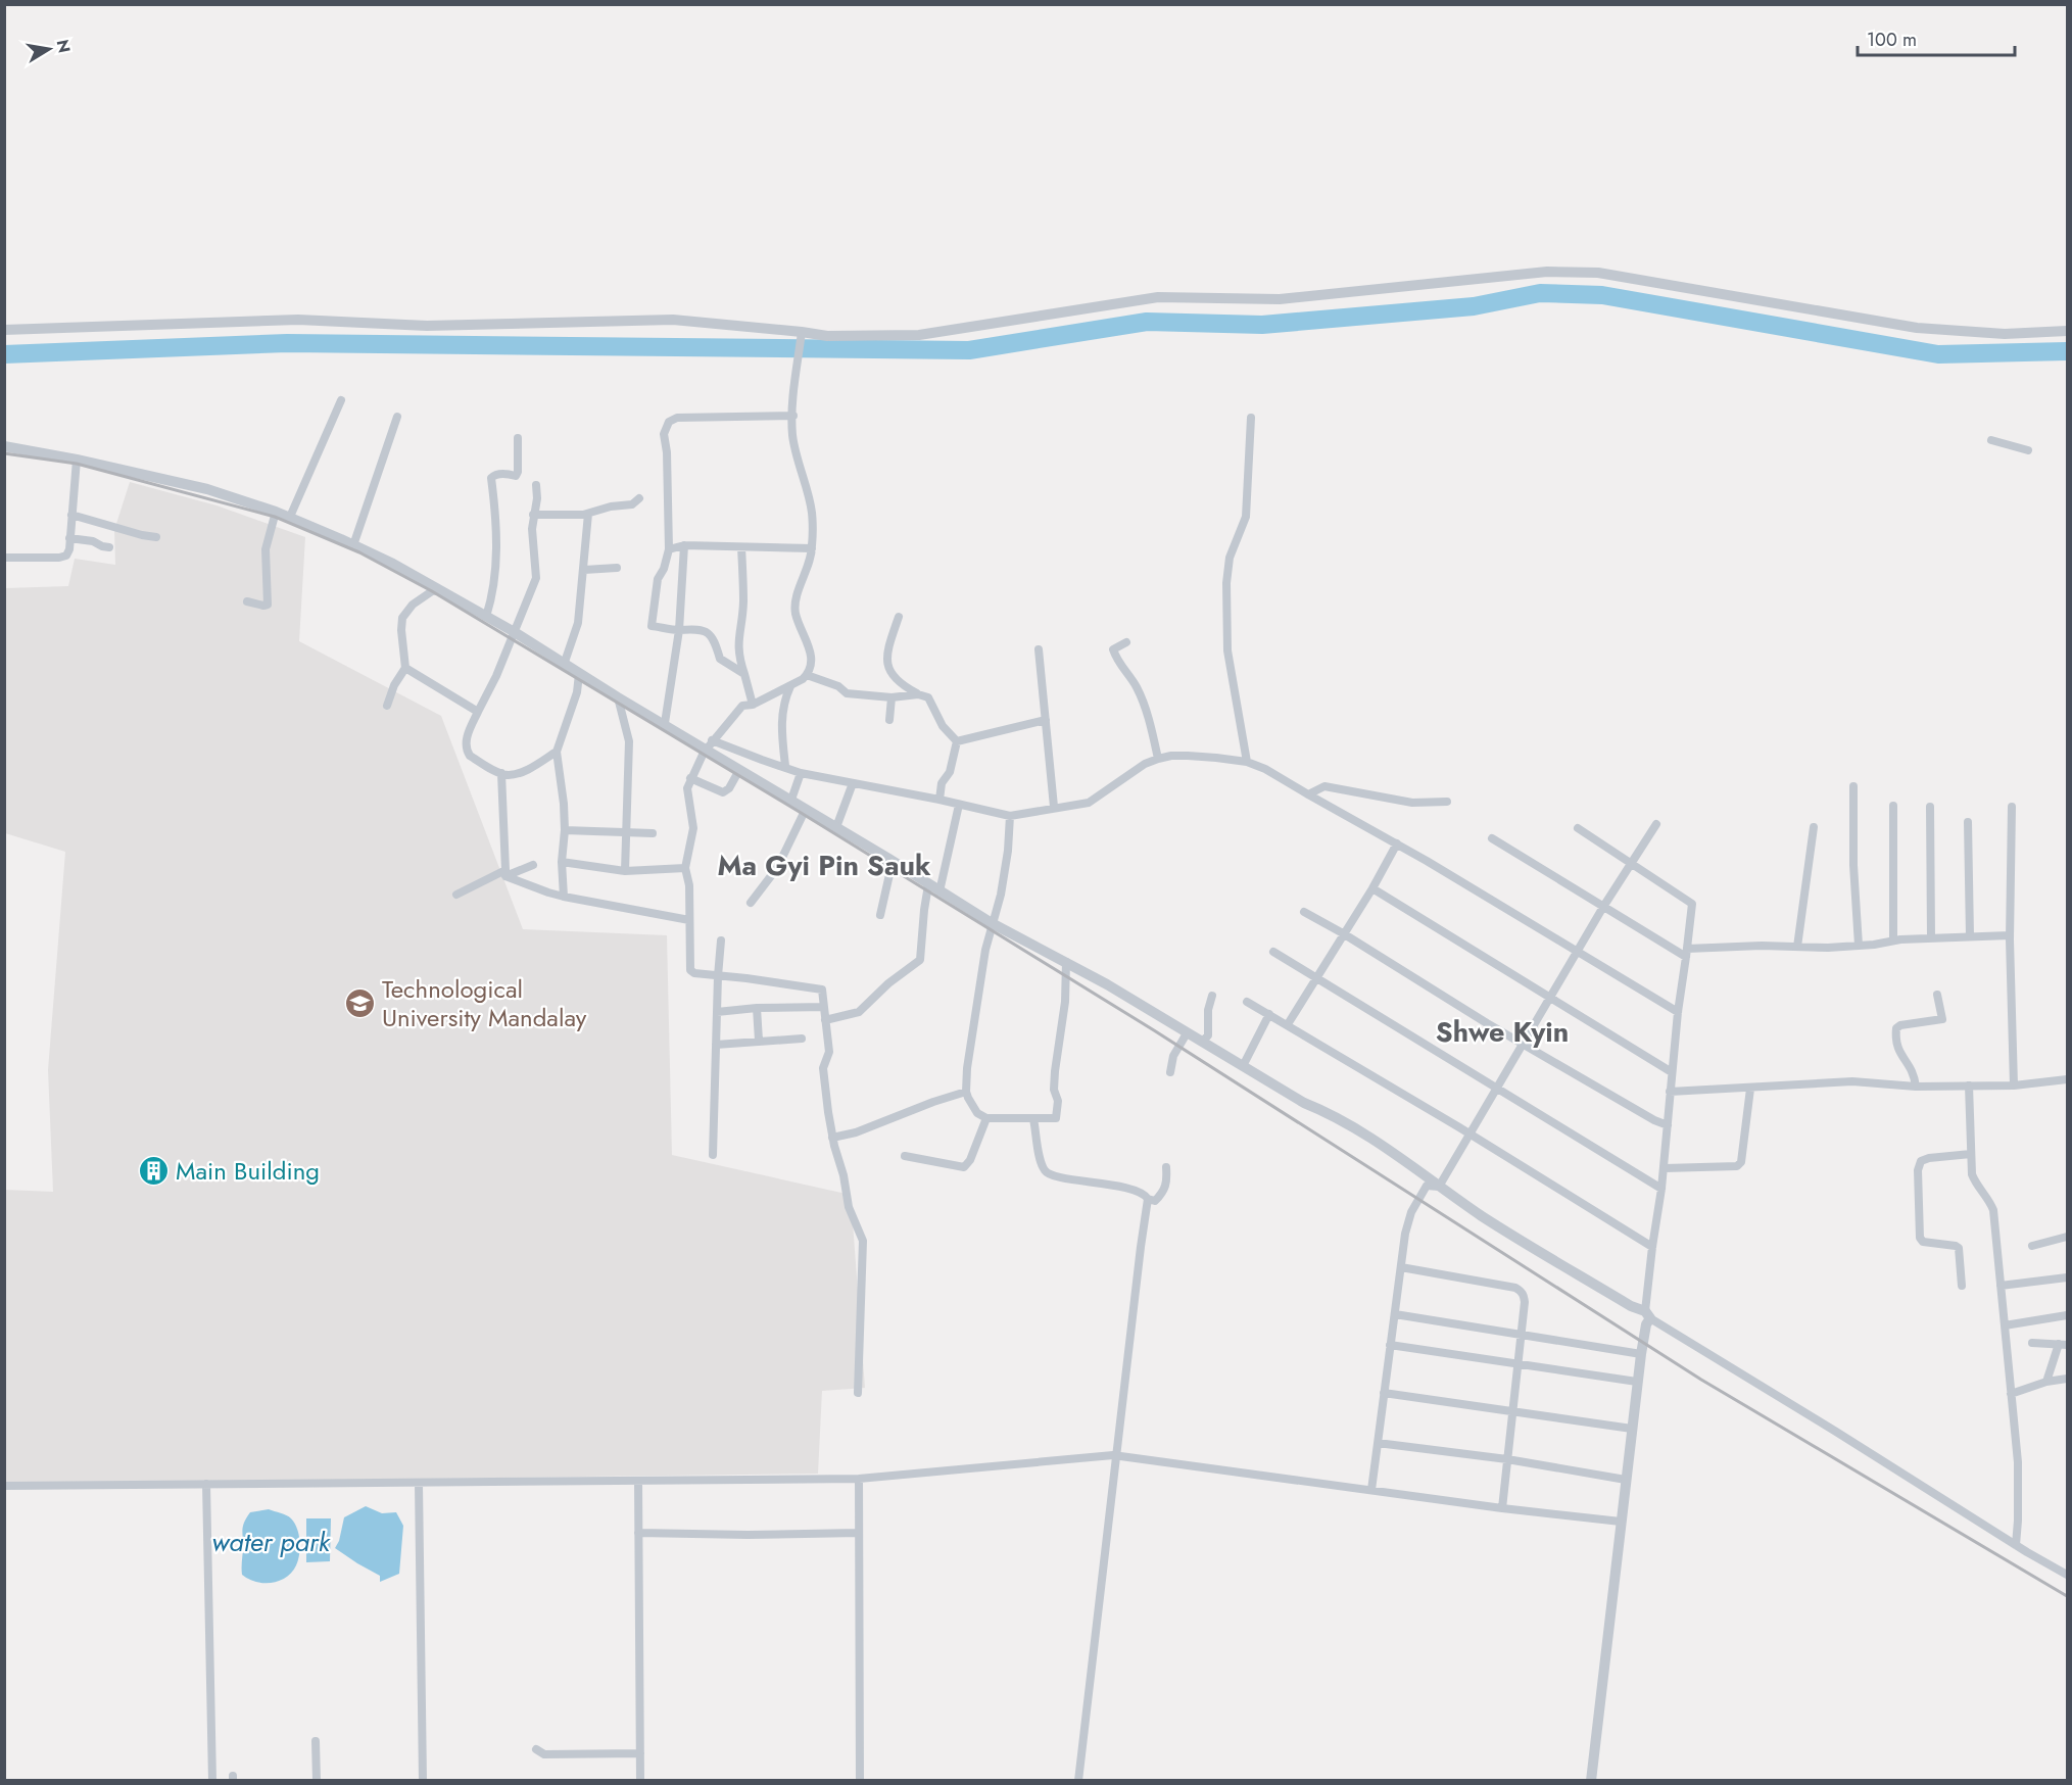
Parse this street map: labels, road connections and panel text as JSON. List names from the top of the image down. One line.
{"districts":["Ma Gyi Pin Sauk","Shwe Kyin"],"water":["water park"],"places":{"school or university":["Technological University Mandalay"],"building":["Main Building"]},"scale_bar":"100 m","north":"right"}
